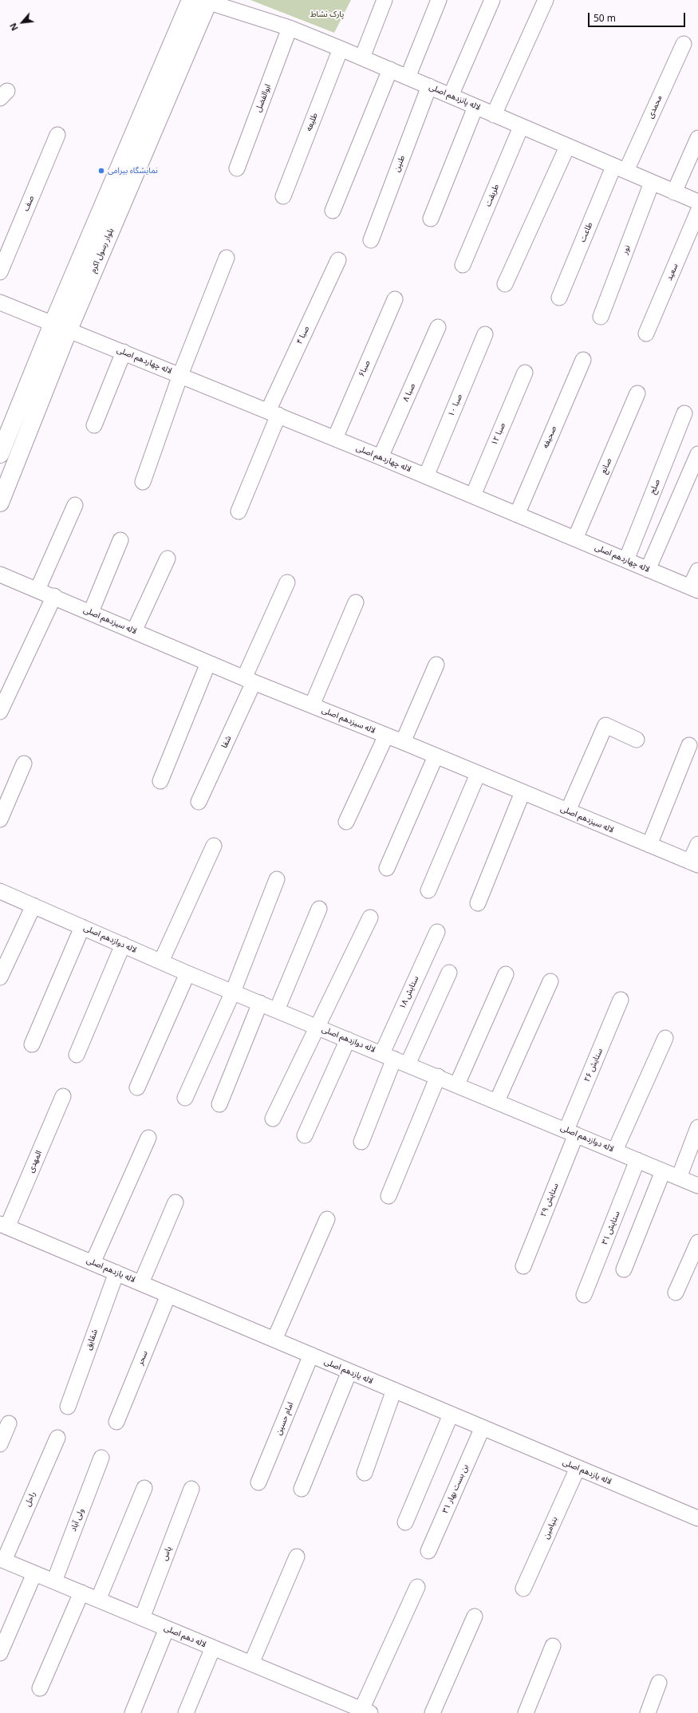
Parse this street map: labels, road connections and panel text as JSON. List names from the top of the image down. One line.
{"streets":{"main road":["بلوار رسول اکرم"],"street":["لاله پانزدهم اصلی","ابوالفضل","محمدی","طلیعه","طنین","طریقت","صف","طاعت","نور","سعید","صبا ۴","لاله چهاردهم اصلی","صبا۶","صبا ۸","صبا ۱۰","صبا ۱۲","صحیفه","صانع","صلح","لاله سیزدهم اصلی","شفا","لاله دوازدهم اصلی","ستایش ۱۸","ستایش ۲۶","المهدی","ستایش ۲۹","ستایش ۳۱","لاله یازدهم اصلی","شقایق","سحر","امام حسین","بن بست بهار ٣١","راحل","ولی آباد","بنیامین","یاس","لاله دهم اصلی"]},"crossings":[["لاله پانزدهم اصلی","ابوالفضل"],["لاله پانزدهم اصلی","محمدی"],["لاله پانزدهم اصلی","طلیعه"],["لاله پانزدهم اصلی","طنین"],["لاله پانزدهم اصلی","طریقت"],["لاله پانزدهم اصلی","طاعت"],["لاله پانزدهم اصلی","نور"],["لاله پانزدهم اصلی","بلوار رسول اکرم"],["محمدی","طاعت"],["بلوار رسول اکرم","لاله چهاردهم اصلی"],["صبا ۴","لاله چهاردهم اصلی"],["لاله چهاردهم اصلی","صبا۶"],["لاله چهاردهم اصلی","صبا ۸"],["لاله چهاردهم اصلی","صبا ۱۰"],["لاله چهاردهم اصلی","صبا ۱۲"],["لاله چهاردهم اصلی","صحیفه"],["لاله چهاردهم اصلی","صانع"],["لاله چهاردهم اصلی","صلح"],["لاله سیزدهم اصلی","شفا"],["لاله دوازدهم اصلی","ستایش ۱۸"],["لاله دوازدهم اصلی","ستایش ۲۶"],["لاله دوازدهم اصلی","ستایش ۲۹"],["لاله دوازدهم اصلی","ستایش ۳۱"],["ستایش ۲۶","ستایش ۲۹"],["المهدی","لاله یازدهم اصلی"],["لاله یازدهم اصلی","شقایق"],["لاله یازدهم اصلی","سحر"],["لاله یازدهم اصلی","امام حسین"],["لاله یازدهم اصلی","بن بست بهار ٣١"],["لاله یازدهم اصلی","بنیامین"],["راحل","لاله دهم اصلی"],["ولی آباد","لاله دهم اصلی"],["یاس","لاله دهم اصلی"]],"parks":["پارک نشاط"],"places":["نمایشگاه بیرامی"],"scale_bar":"50 m","north":"bottom left"}
